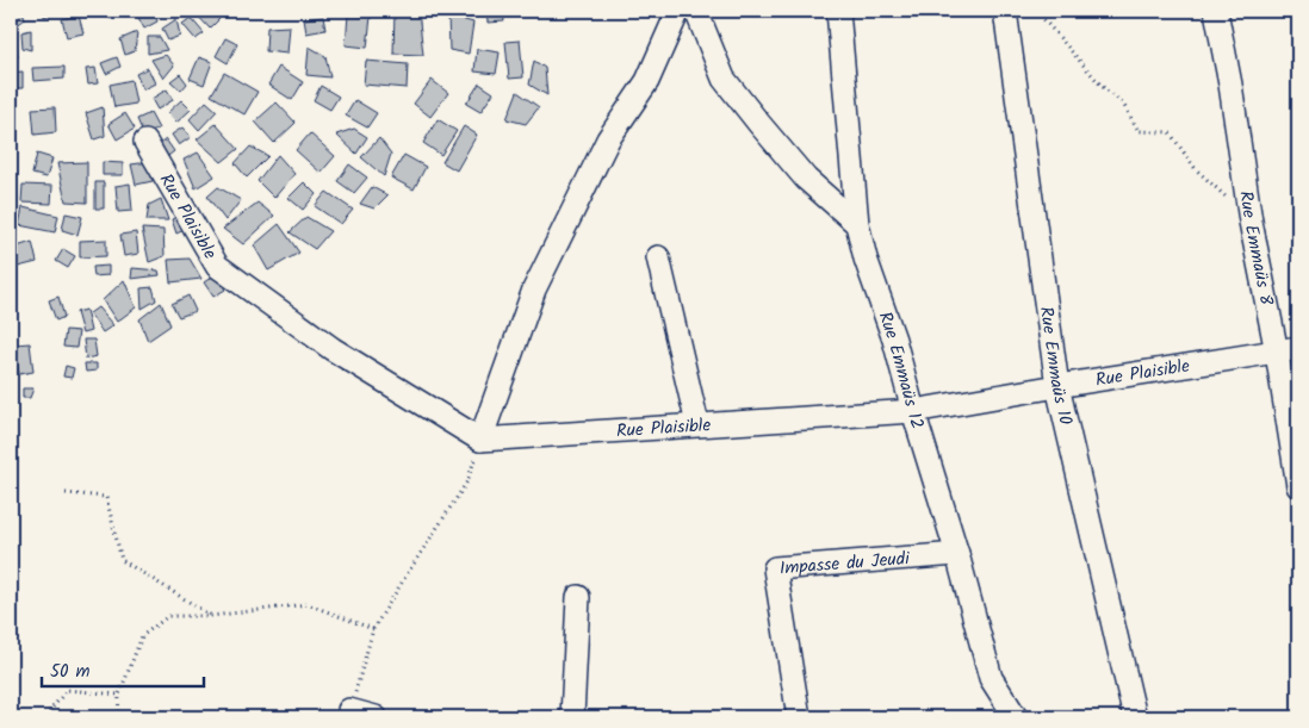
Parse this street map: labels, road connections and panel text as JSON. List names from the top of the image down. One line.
{"streets":{"street":["Rue Plaisible","Rue Emmaüs 8","Rue Emmaüs 10","Rue Emmaüs 12","Impasse du Jeudi"]},"crossings":[["Rue Plaisible","Rue Emmaüs 8"],["Rue Plaisible","Rue Emmaüs 10"],["Rue Plaisible","Rue Emmaüs 12"],["Rue Emmaüs 12","Impasse du Jeudi"]],"scale_bar":"50 m"}
